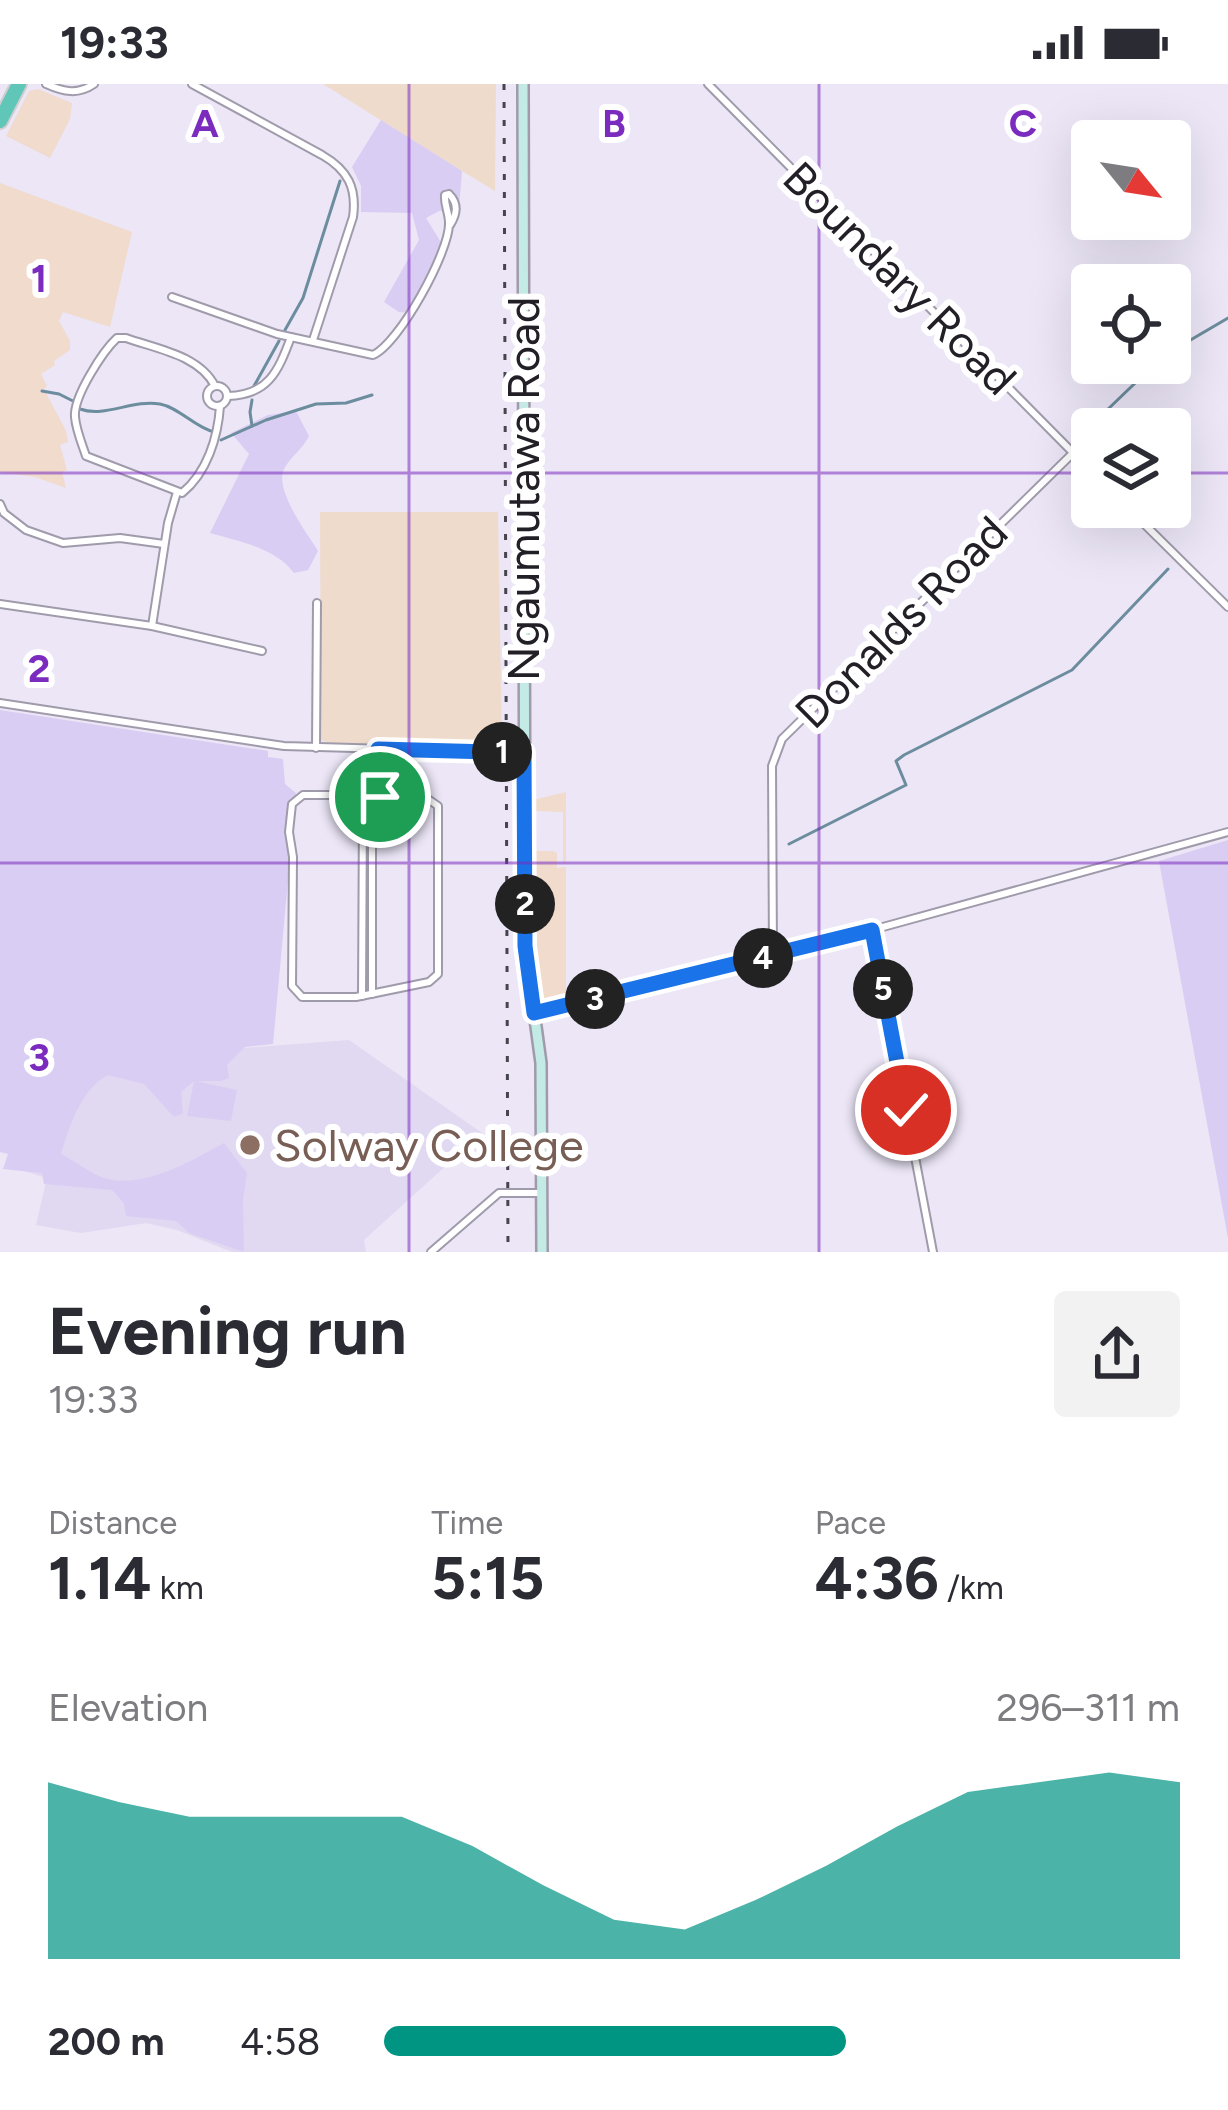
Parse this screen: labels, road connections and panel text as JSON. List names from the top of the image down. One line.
{"streets":{"main road":["Ngaumutawa Road"],"street":["Boundary Road","Donalds Road"]},"places":["Solway College"],"north":"bottom right","page":{"status":"19:33","pins":["1","2","4","5","3"],"heading":["Evening run","19:33"],"stats":[["Distance","1.14 km"],["Time","5:15"],["Pace","4:36 /km"]],"chart":["Elevation","296–311 m"],"list":[{"name":"200 m","note":"4:58"}]},"grid":{"columns":["A","B","C"],"rows":["1","2","3"]}}
